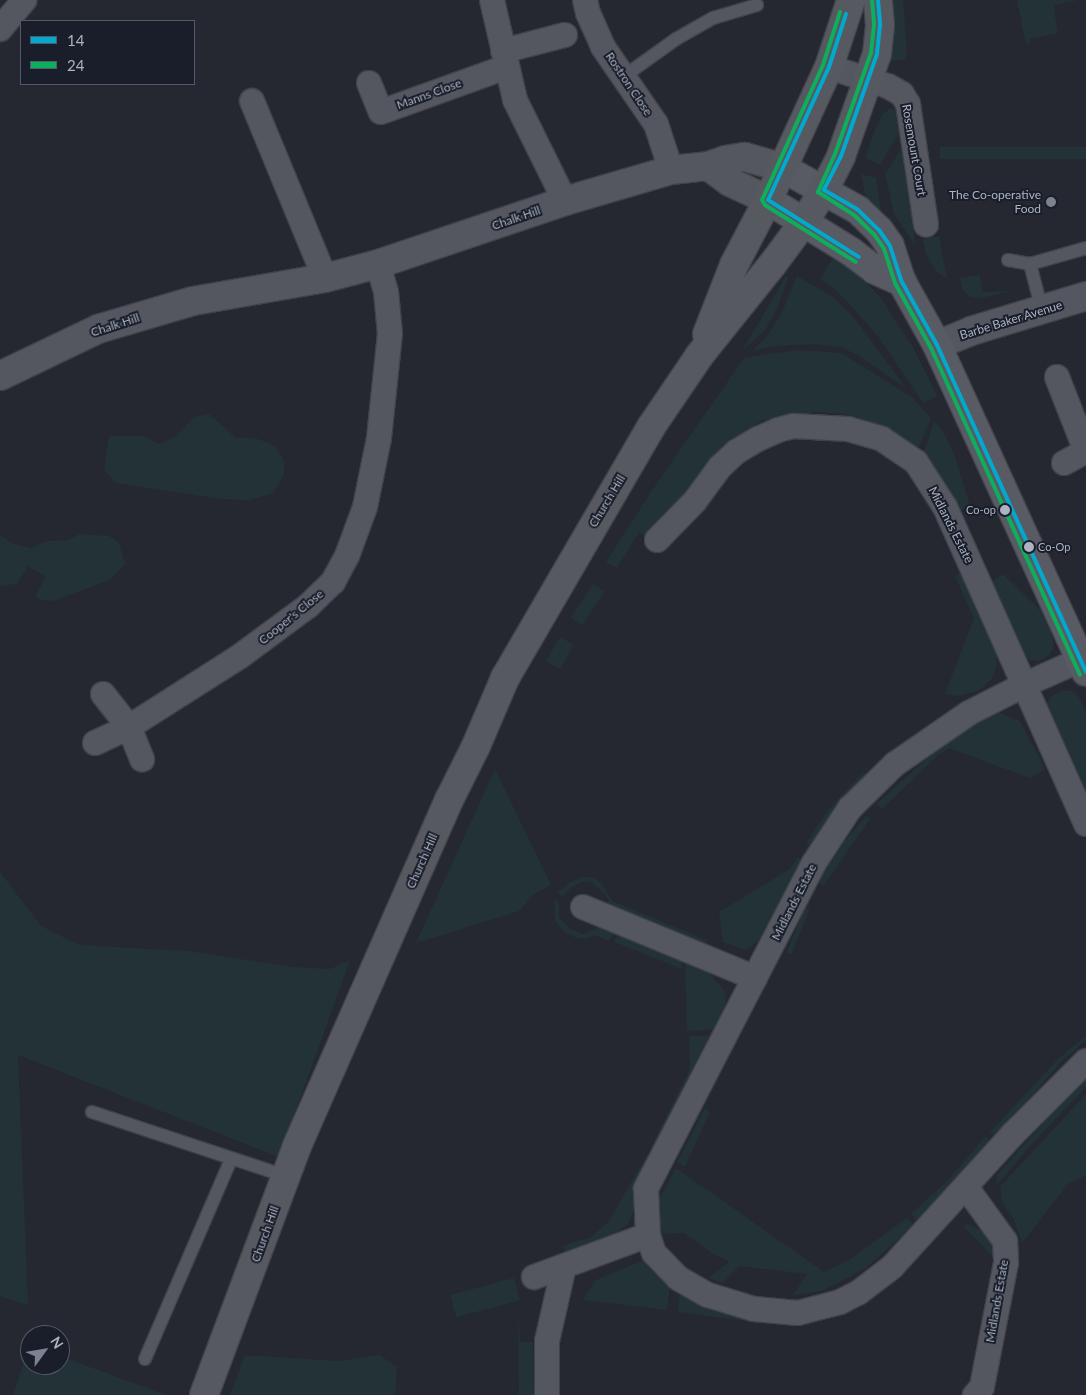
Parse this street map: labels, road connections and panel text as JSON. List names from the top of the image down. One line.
{"streets":{"main road":["Church Hill"],"street":["Rostron Close","Manns Close","Rosemount Court","Chalk Hill","Barbe Baker Avenue","Midlands Estate","Cooper's Close"]},"crossings":[["Rostron Close","Chalk Hill"],["Rosemount Court","Church Hill"],["Chalk Hill","Church Hill"],["Chalk Hill","Cooper's Close"]],"places":["The Co-operative Food","Co-op","Co-Op"],"lines":["transit line 14","transit line 24"],"legend":["14","24"],"north":"top right"}
